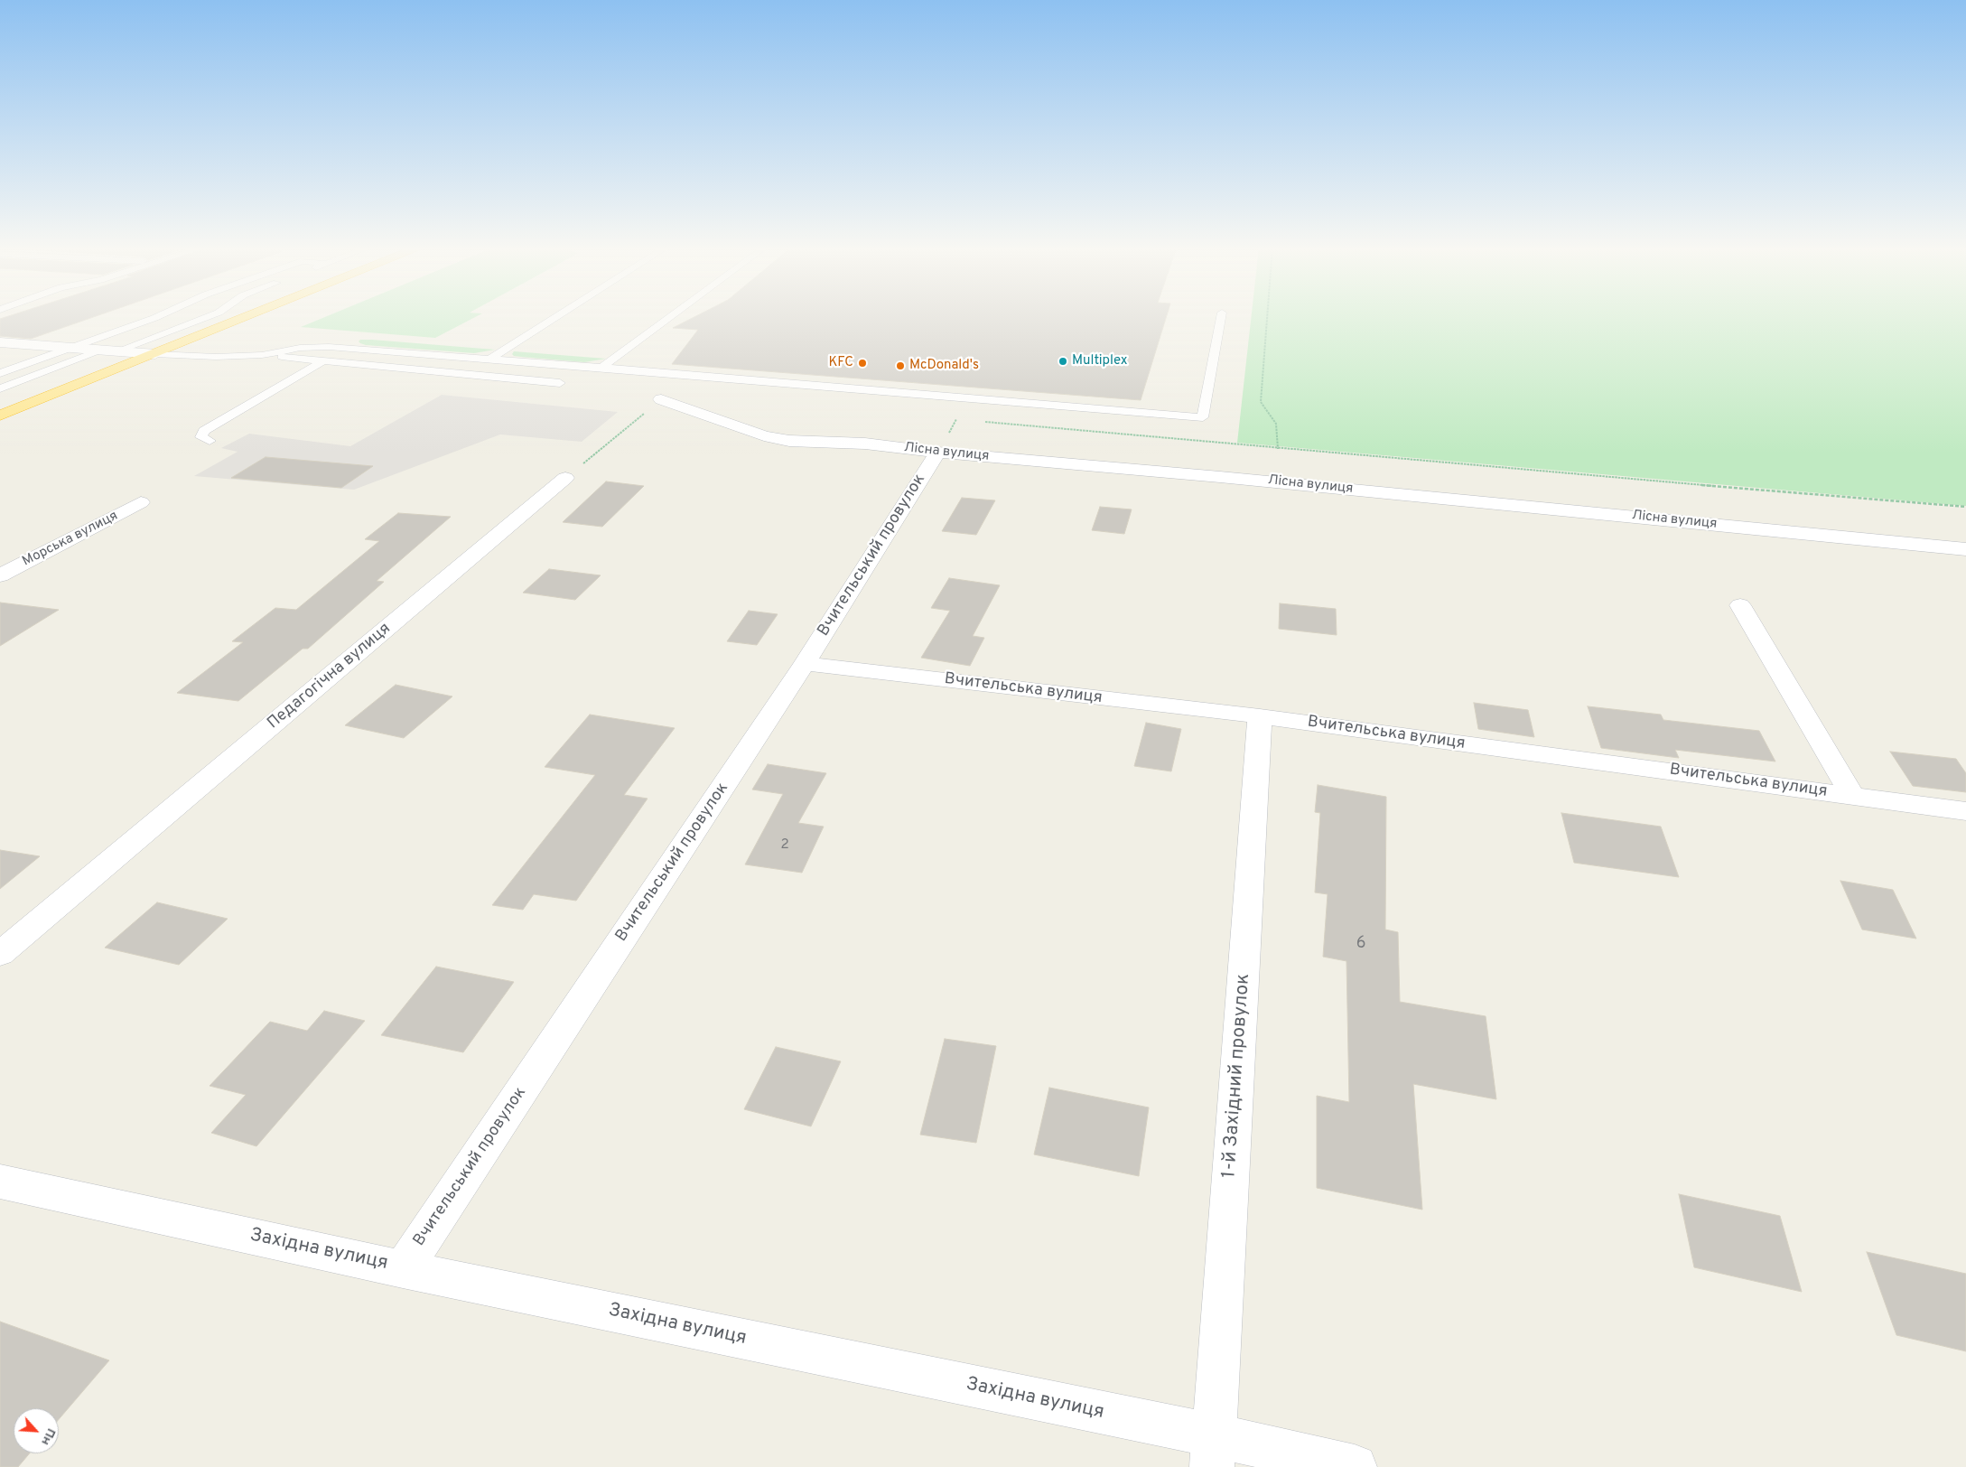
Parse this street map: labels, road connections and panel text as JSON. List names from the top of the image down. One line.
{"streets":{"street":["Лісна вулиця","Морська вулиця","Вчительський провулок","Педагогічна вулиця","Вчительська вулиця","1-й Західний провулок","Західна вулиця"]},"crossings":[["Лісна вулиця","Вчительський провулок"],["Вчительський провулок","Вчительська вулиця"],["Вчительський провулок","Західна вулиця"],["Вчительська вулиця","1-й Західний провулок"],["1-й Західний провулок","Західна вулиця"]],"places":["Multiplex","KFC","McDonald's"],"house_numbers":["2","6"],"north":"bottom right"}
